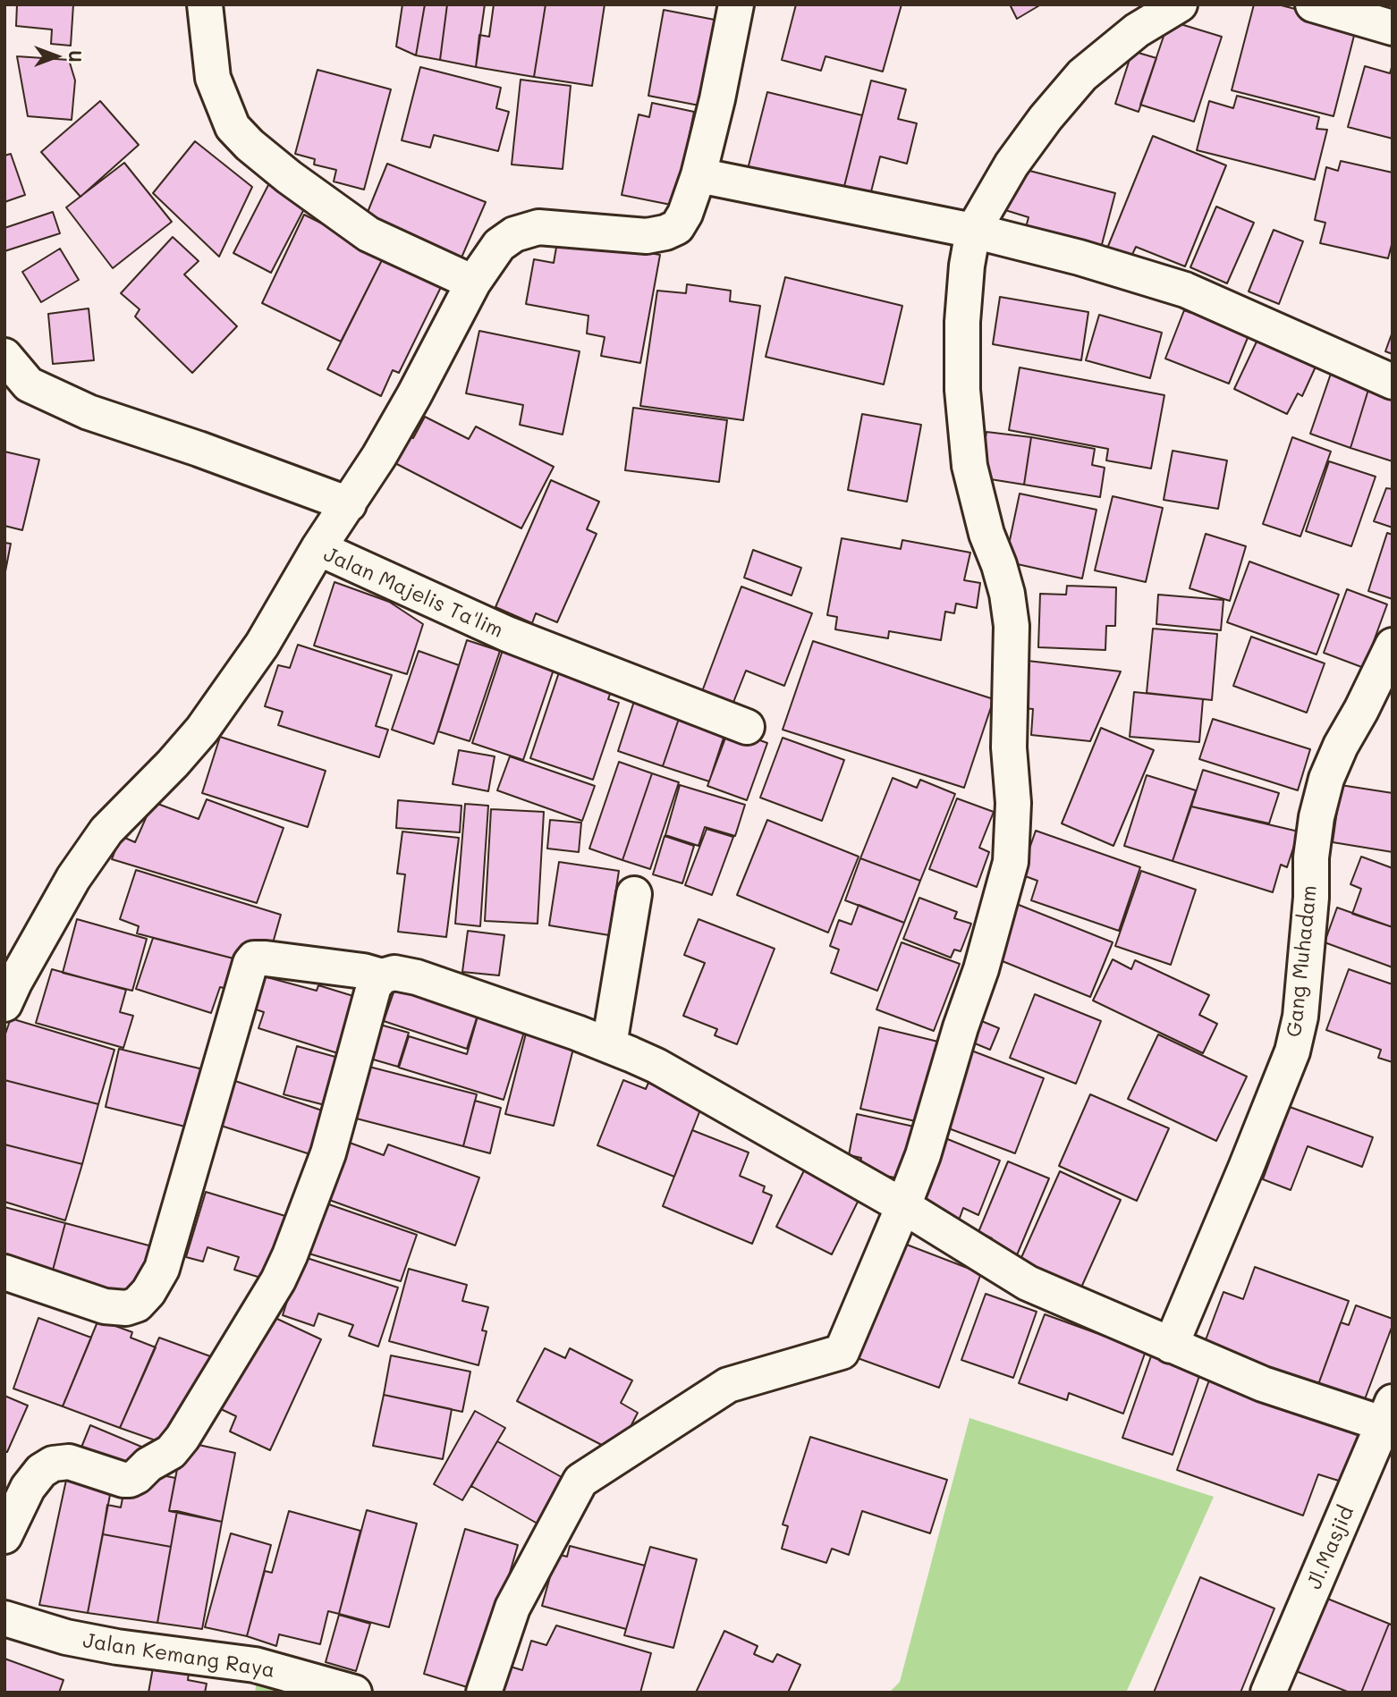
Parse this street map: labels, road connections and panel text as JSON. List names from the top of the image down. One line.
{"streets":{"street":["Jalan Majelis Ta'lim","Gang Muhadam","Jl.Masjid","Jalan Kemang Raya"]},"north":"right"}
